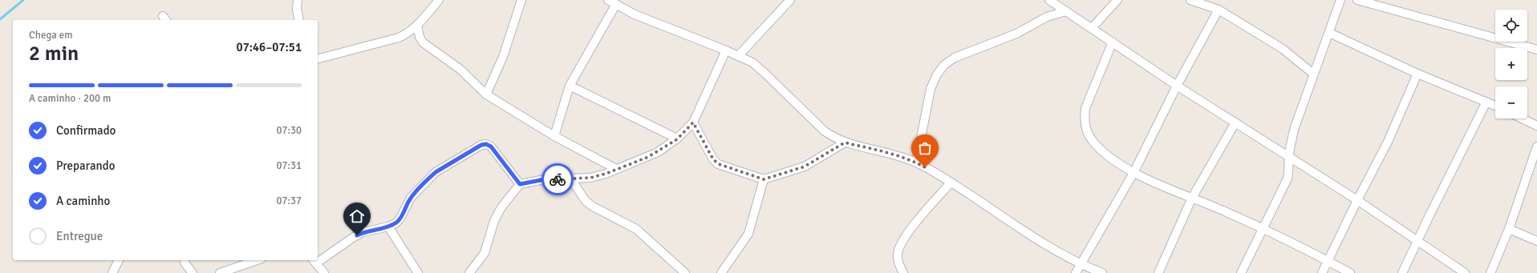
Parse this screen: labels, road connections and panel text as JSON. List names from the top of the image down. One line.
{"page":{"map_buttons":["+","−"],"heading":["2 min","Chega em","07:46–07:51"],"bar":"A caminho · 200 m","list":[["Confirmado","07:30"],["Preparando","07:31"],["A caminho","07:37"],"Entregue"]}}
